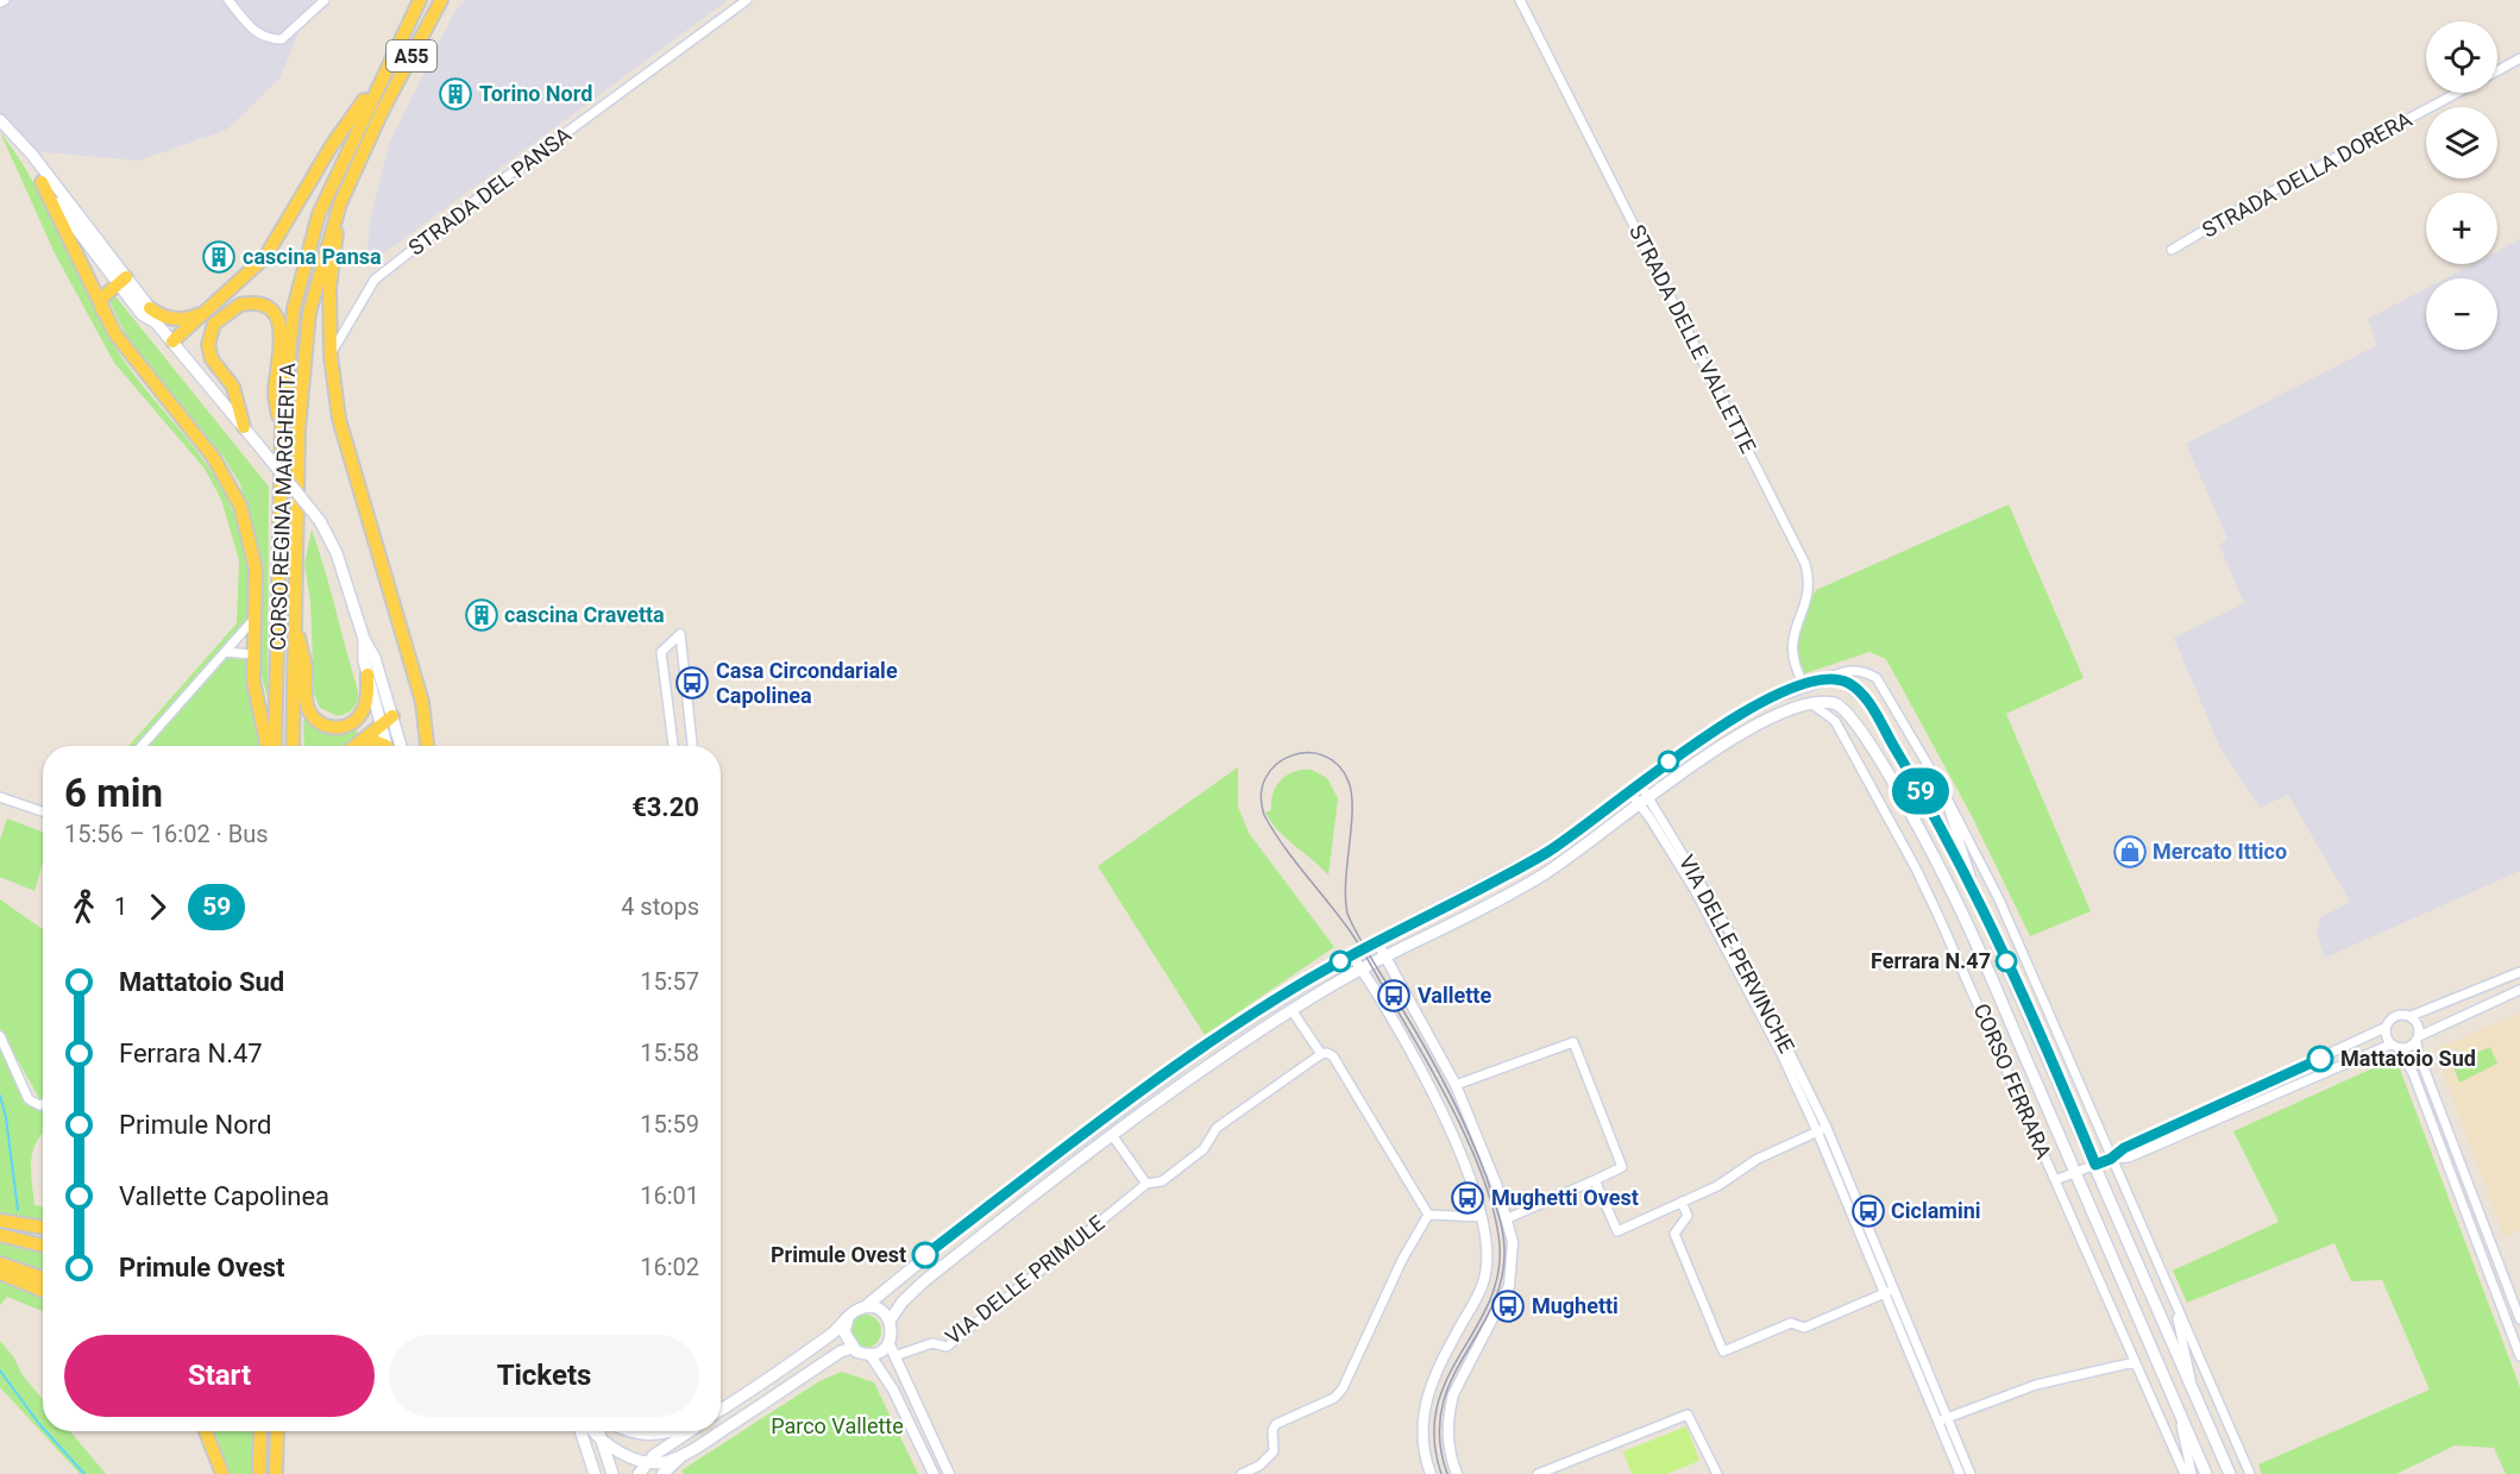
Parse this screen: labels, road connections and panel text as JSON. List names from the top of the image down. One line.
{"streets":{"main road":["A55","CORSO REGINA MARGHERITA","CORSO FERRARA"],"street":["STRADA DELLA DORERA","STRADA DEL PANSA","STRADA DELLE VALLETTE","VIA DELLE PERVINCHE","VIA DELLE PRIMULE"]},"crossings":[["A55","CORSO REGINA MARGHERITA"]],"parks":["Parco Vallette"],"places":{"building":["Torino Nord","cascina Pansa","cascina Cravetta"],"bus stop":["Casa Circondariale Capolinea","Vallette","Mughetti Ovest","Ciclamini","Mughetti"],"shop":["Mercato Ittico"],"other":["Ferrara N.47","Mattatoio Sud","Primule Ovest"]},"lines":["bus line 59"],"page":{"on_map":"59","map_buttons":["+","−"],"heading":["6 min","15:56 – 16:02 · Bus","€3.20"],"legs":["1","59","4 stops"],"list":[{"name":"Mattatoio Sud","value":"15:57"},{"name":"Ferrara N.47","value":"15:58"},{"name":"Primule Nord","value":"15:59"},{"name":"Vallette Capolinea","value":"16:01"},{"name":"Primule Ovest","value":"16:02"}],"buttons":["Start","Tickets"]}}
